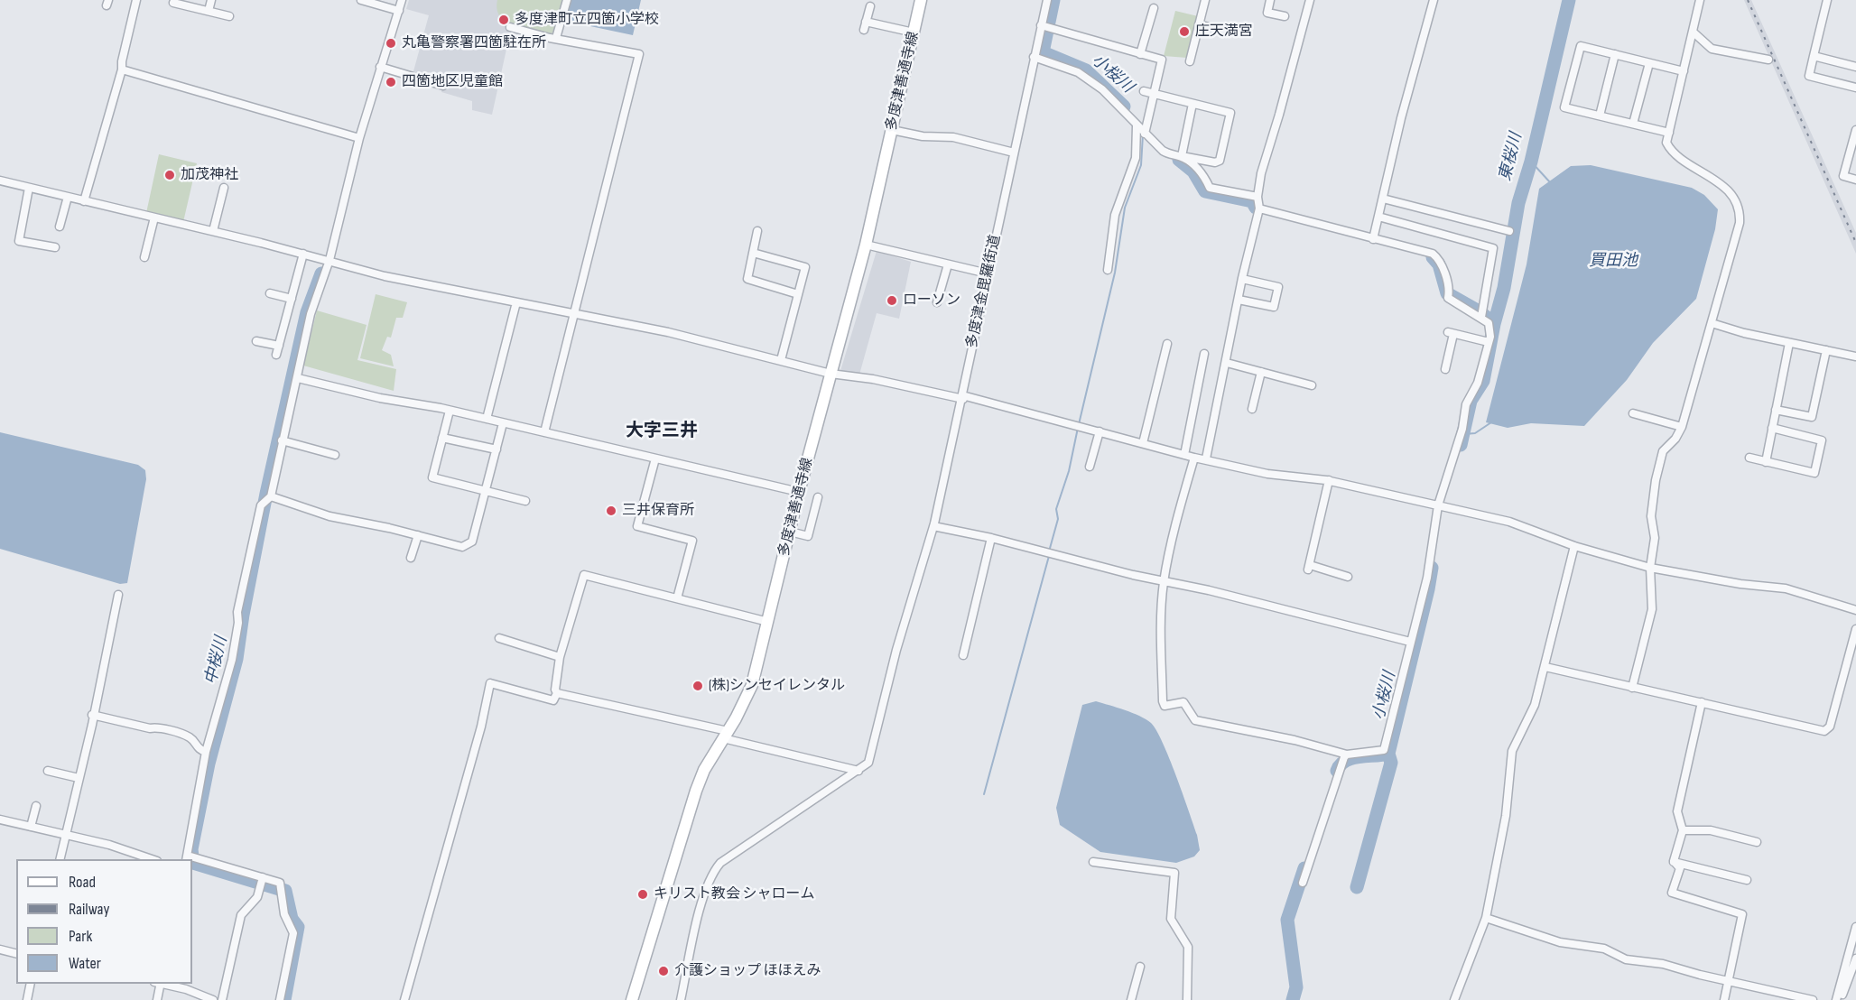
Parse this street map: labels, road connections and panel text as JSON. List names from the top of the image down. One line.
{"streets":{"main road":["多度津善通寺線"],"street":["多度津金毘羅街道"]},"districts":["大字三井"],"water":["小桜川","東桜川","買田池","中桜川"],"places":["多度津町立四箇小学校","庄天満宮","丸亀警察署四箇駐在所","四箇地区児童館","加茂神社","ローソン","三井保育所","(株)シンセイレンタル","キリスト教会 シャローム","介護ショップ ほほえみ"],"legend":["Road","Railway","Park","Water"]}
